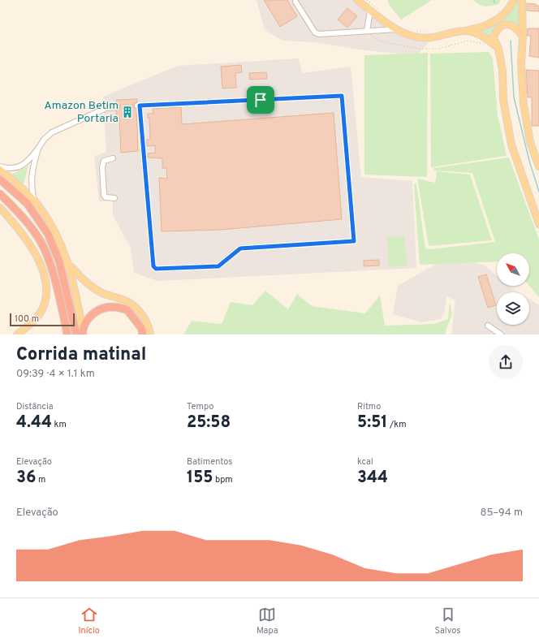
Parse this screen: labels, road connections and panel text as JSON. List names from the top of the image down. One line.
{"places":{"building":["Amazon Betim Portaria"]},"scale_bar":"100 m","north":"top left","page":{"scale":"100 m","heading":["Corrida matinal","09:39 · 4 × 1.1 km"],"stats":[["Distância","4.44 km"],["Tempo","25:58"],["Ritmo","5:51 /km"],["Elevação","36 m"],["Batimentos","155 bpm"],["kcal","344"]],"chart":["Elevação","85–94 m"],"tabs":["Início","Mapa","Salvos"]}}
